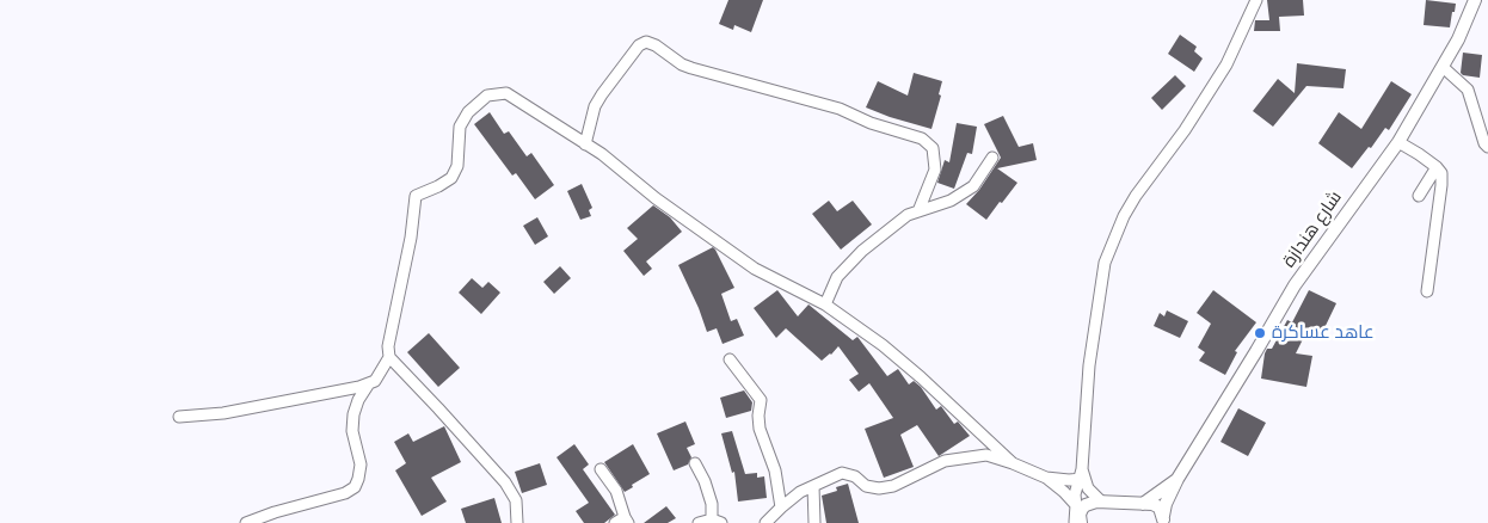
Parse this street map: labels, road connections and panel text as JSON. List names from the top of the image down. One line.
{"streets":{"street":["شارع هندازة"]},"places":["عاهد عساكرة"]}
